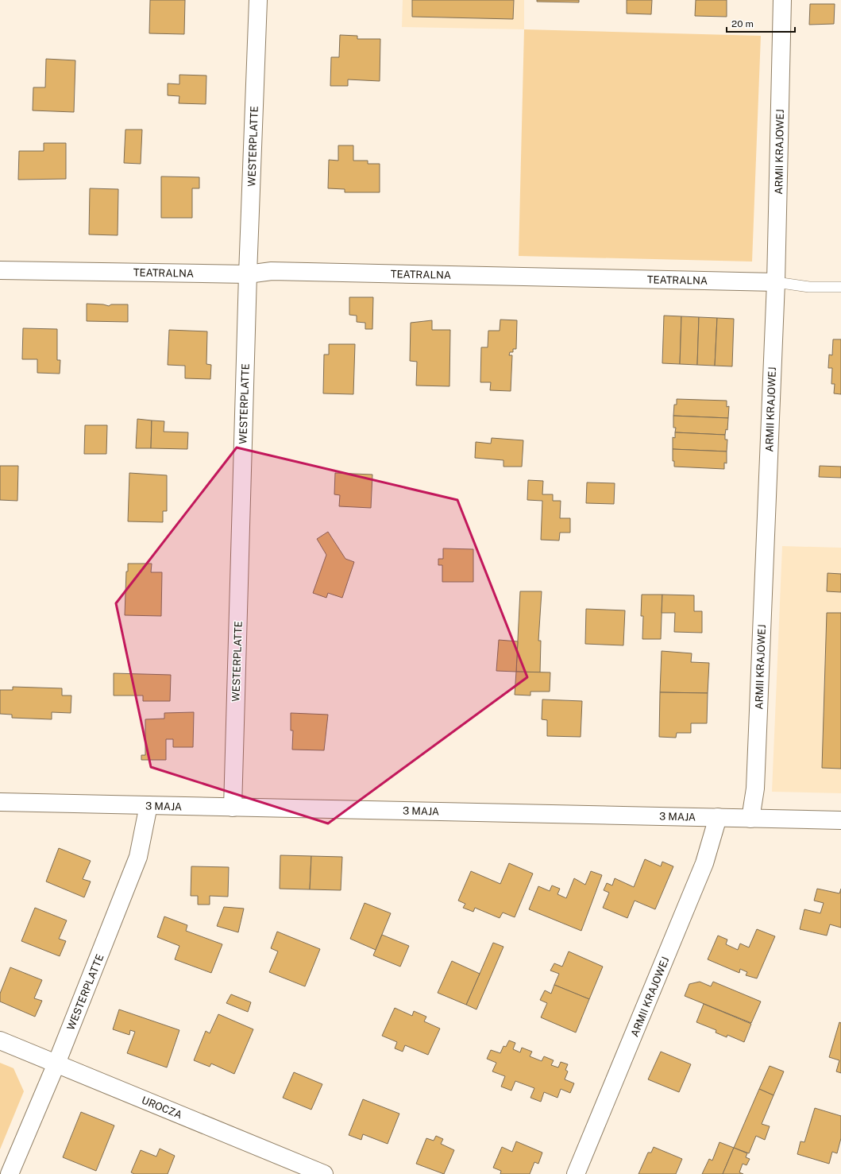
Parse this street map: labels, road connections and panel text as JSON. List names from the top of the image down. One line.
{"streets":{"street":["WESTERPLATTE","ARMII KRAJOWEJ","TEATRALNA","3 MAJA","UROCZA"]},"crossings":[["WESTERPLATTE","TEATRALNA"],["WESTERPLATTE","3 MAJA"],["WESTERPLATTE","UROCZA"],["ARMII KRAJOWEJ","TEATRALNA"],["ARMII KRAJOWEJ","3 MAJA"]],"scale_bar":"20 m"}
